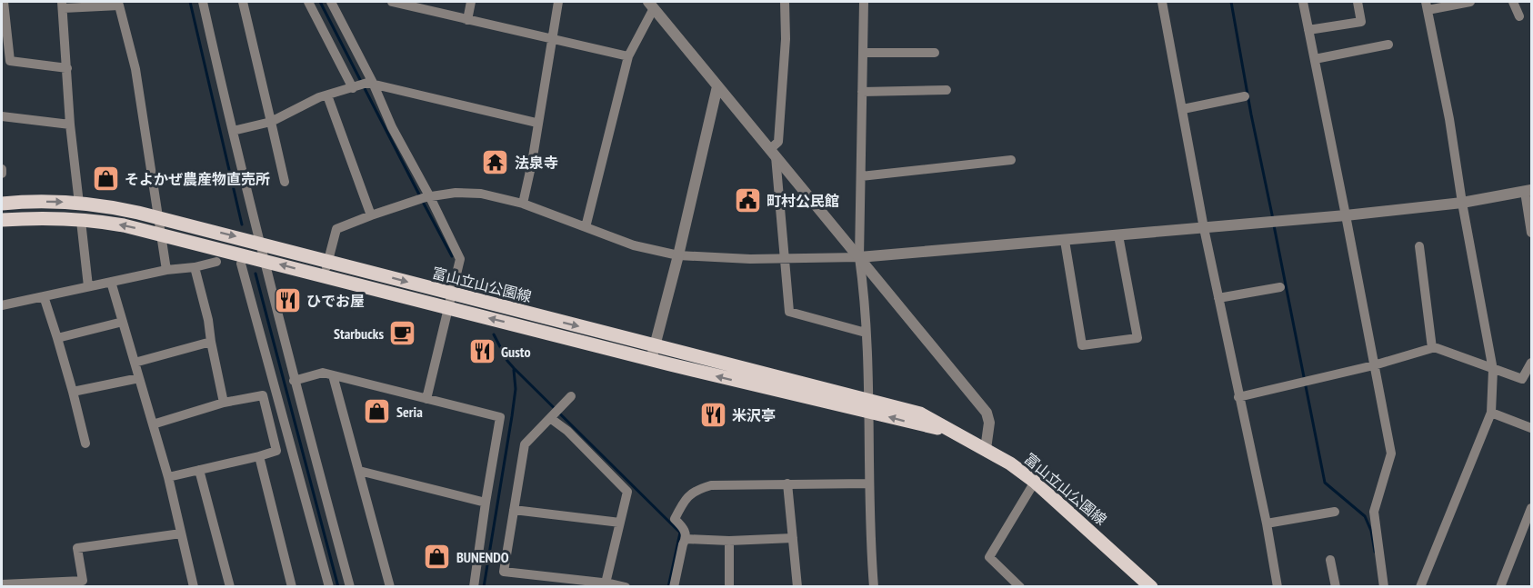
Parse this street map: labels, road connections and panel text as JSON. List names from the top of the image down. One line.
{"streets":{"main road":["富山立山公園線"]},"places":{"temple":["法泉寺"],"shop":["そよかぜ農産物直売所","Seria","BUNENDO"],"public building":["町村公民館"],"restaurant":["ひでお屋","Gusto","米沢亭"],"cafe":["Starbucks"]}}
